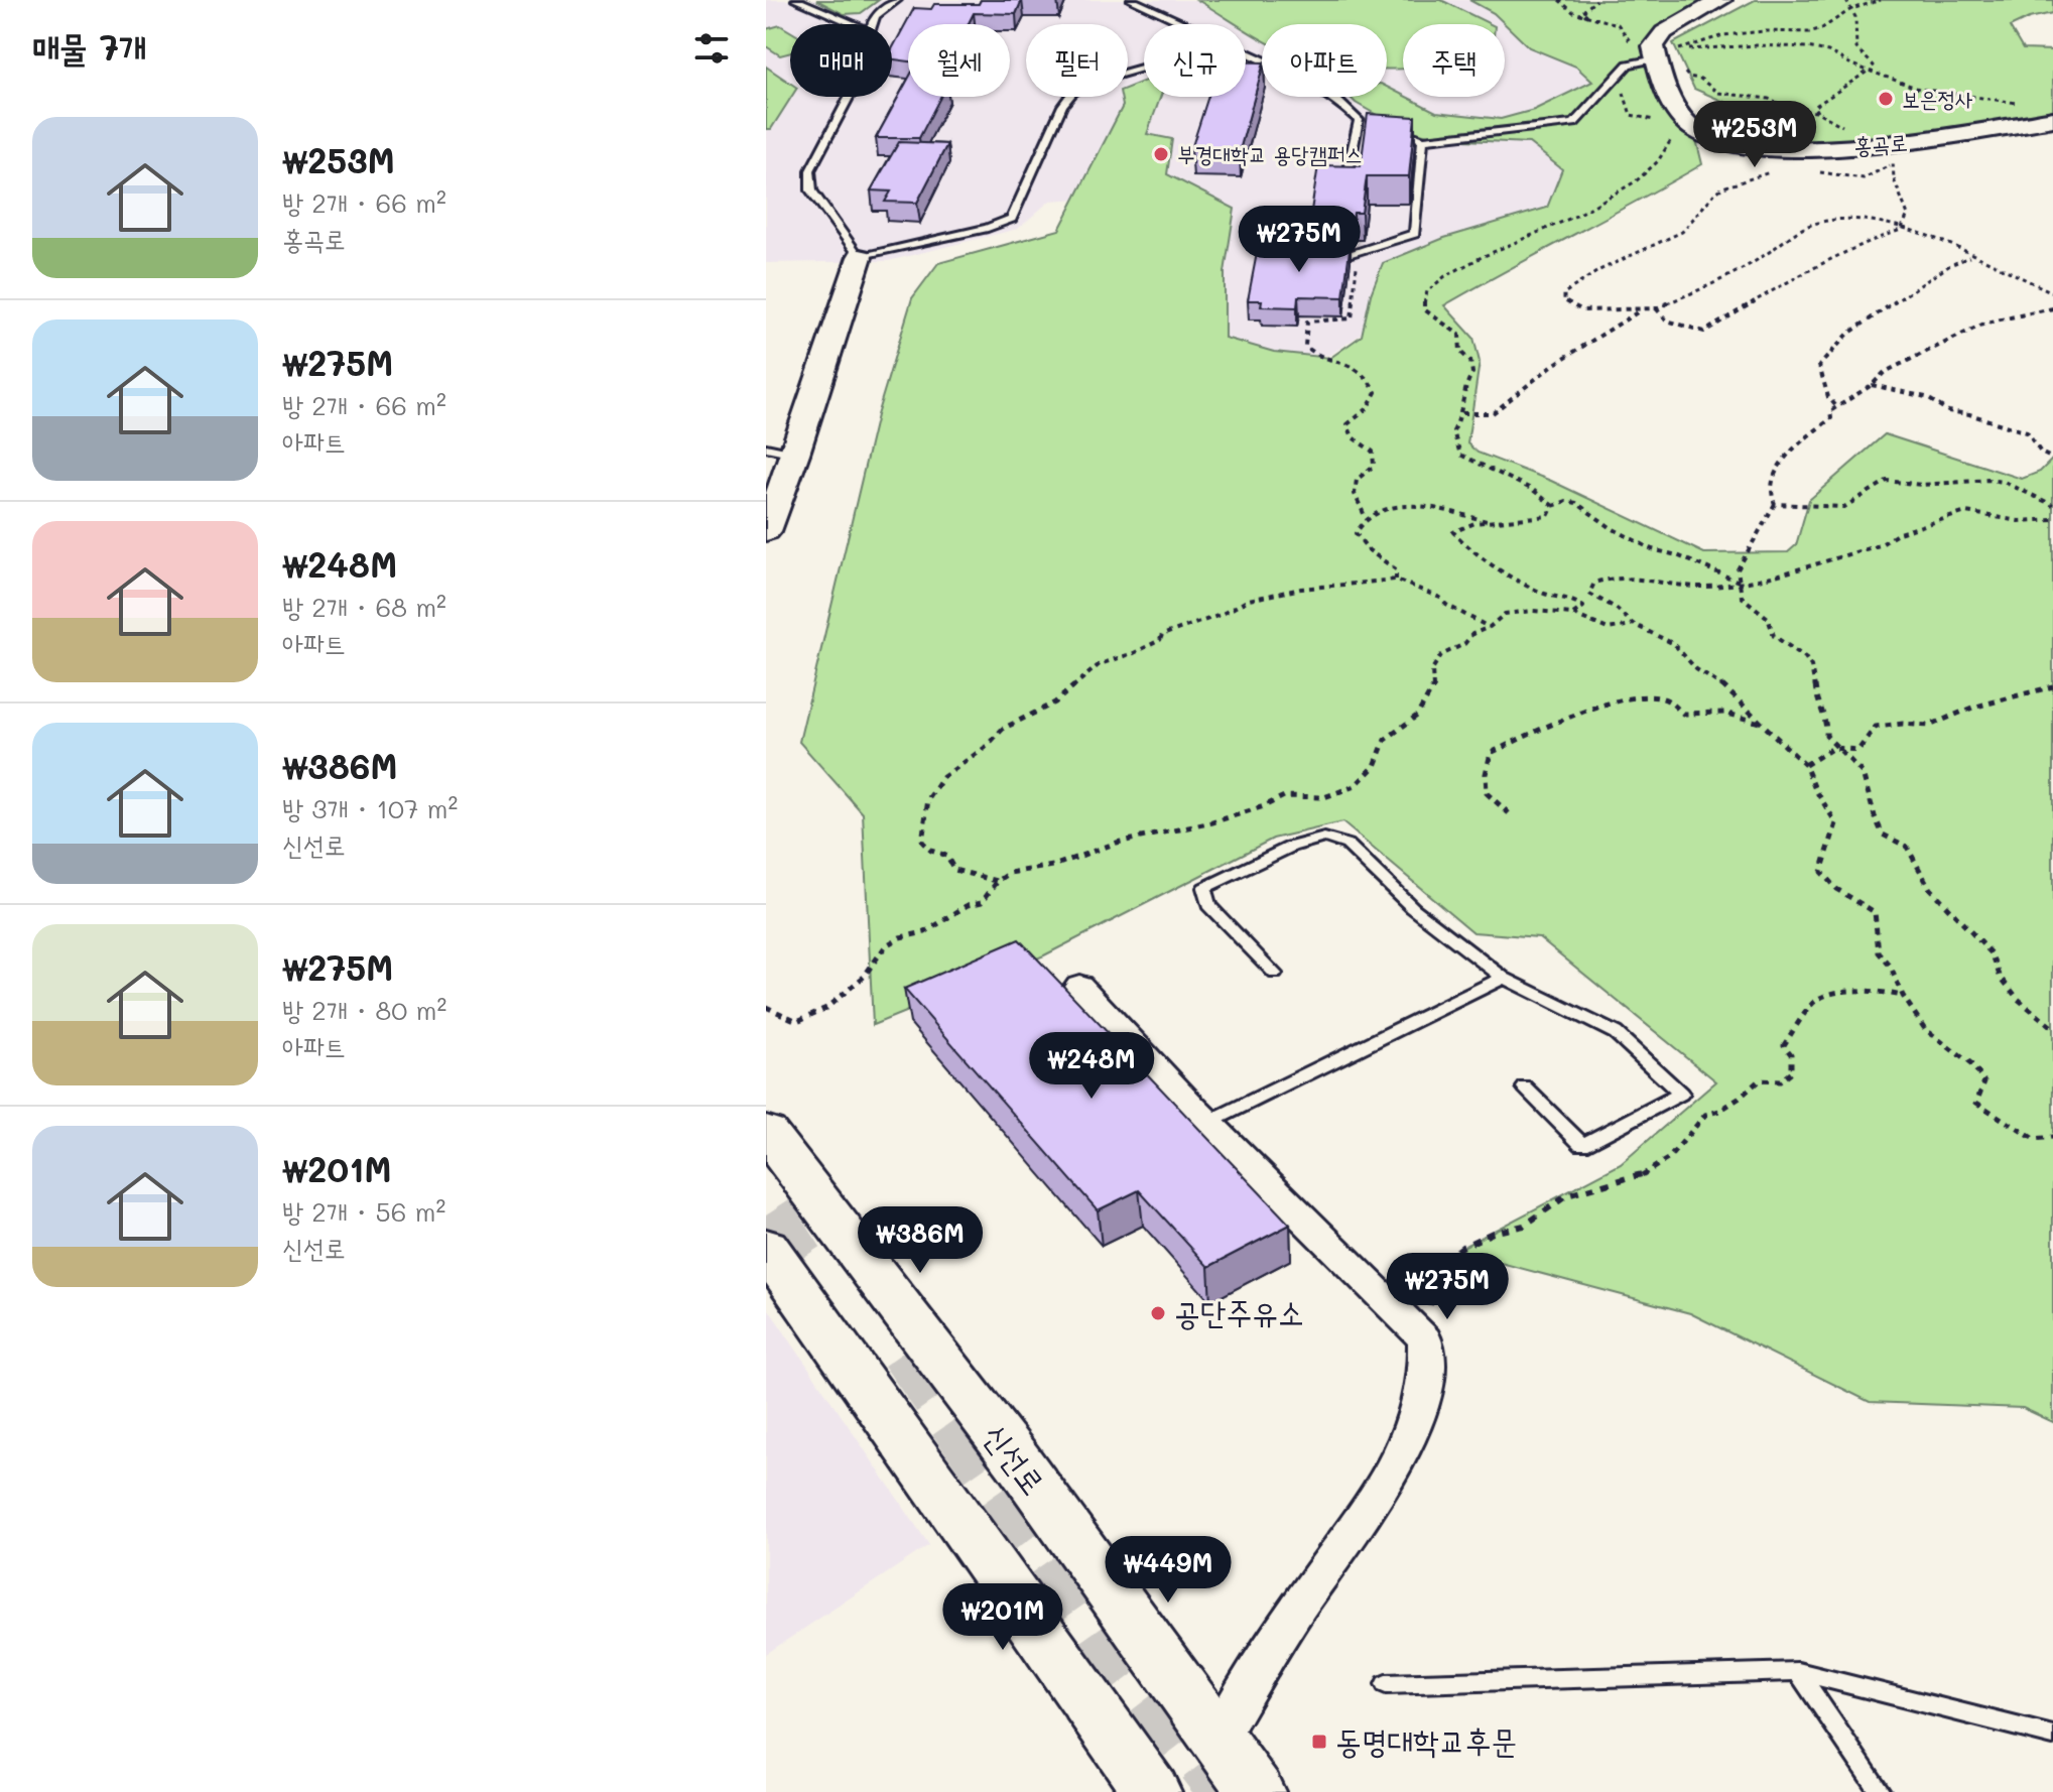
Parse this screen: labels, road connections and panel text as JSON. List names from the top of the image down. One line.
{"streets":{"main road":["신선로"],"street":["홍곡로"]},"places":{"other":["보은정사","부경대학교 용당캠퍼스","공단주유소"],"transit":["동명대학교후문"]},"page":{"heading":"매물 7개","chip":["매매","월세","필터","신규","아파트","주택"],"list":[{"name":"₩253M","note":"방 2개 · 66 m² · 홍곡로"},{"name":"₩275M","note":"방 2개 · 66 m² · 아파트"},{"name":"₩248M","note":"방 2개 · 68 m² · 아파트"},{"name":"₩386M","note":"방 3개 · 107 m² · 신선로"},{"name":"₩275M","note":"방 2개 · 80 m² · 아파트"},{"name":"₩201M","note":"방 2개 · 56 m² · 신선로"}],"price":["₩253M","₩275M","₩248M","₩386M","₩275M","₩449M","₩201M"]}}
